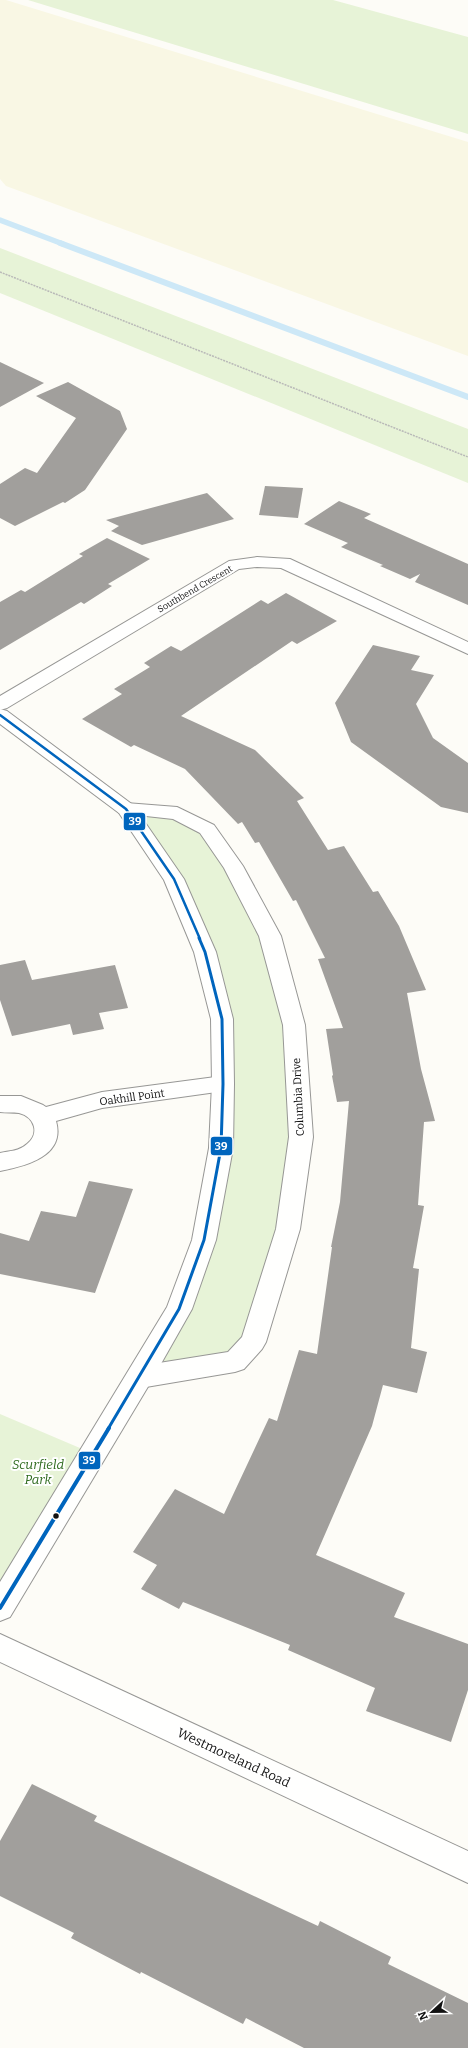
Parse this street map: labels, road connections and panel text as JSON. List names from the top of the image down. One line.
{"streets":{"street":["Southbend Crescent","Oakhill Point","Columbia Drive","Westmoreland Road"]},"parks":["Scurfield Park"],"lines":["transit line 39"],"north":"left"}
